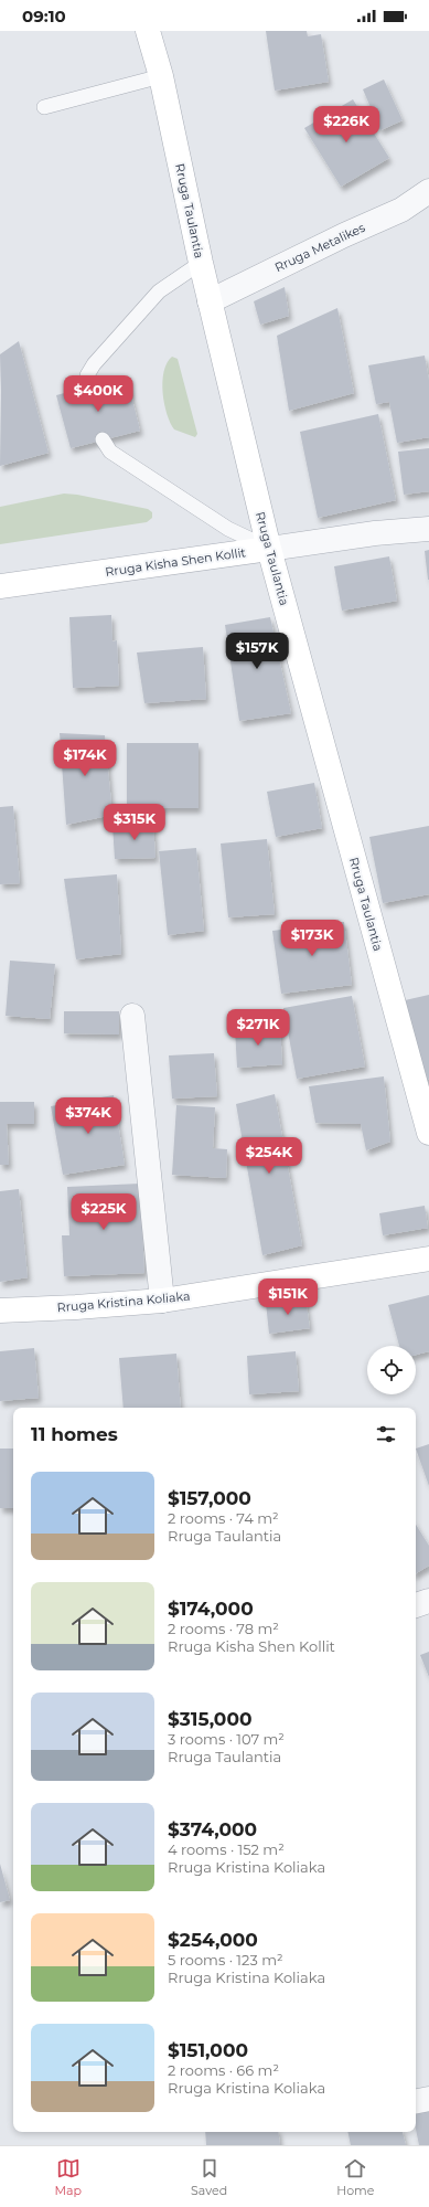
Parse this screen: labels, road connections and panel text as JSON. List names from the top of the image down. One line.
{"streets":{"street":["Rruga Taulantia","Rruga Metalikes","Rruga Kisha Shen Kollit","Rruga Kristina Koliaka"]},"crossings":[["Rruga Taulantia","Rruga Metalikes"],["Rruga Taulantia","Rruga Kisha Shen Kollit"]],"page":{"status":"09:10","price":["$226K","$400K","$157K","$174K","$315K","$173K","$271K","$374K","$254K","$225K","$151K"],"heading":"11 homes","list":[{"name":"$157,000","note":"2 rooms · 74 m² · Rruga Taulantia"},{"name":"$174,000","note":"2 rooms · 78 m² · Rruga Kisha Shen Kollit"},{"name":"$315,000","note":"3 rooms · 107 m² · Rruga Taulantia"},{"name":"$374,000","note":"4 rooms · 152 m² · Rruga Kristina Koliaka"},{"name":"$254,000","note":"5 rooms · 123 m² · Rruga Kristina Koliaka"},{"name":"$151,000","note":"2 rooms · 66 m² · Rruga Kristina Koliaka"}],"tabs":["Map","Saved","Home"]}}
